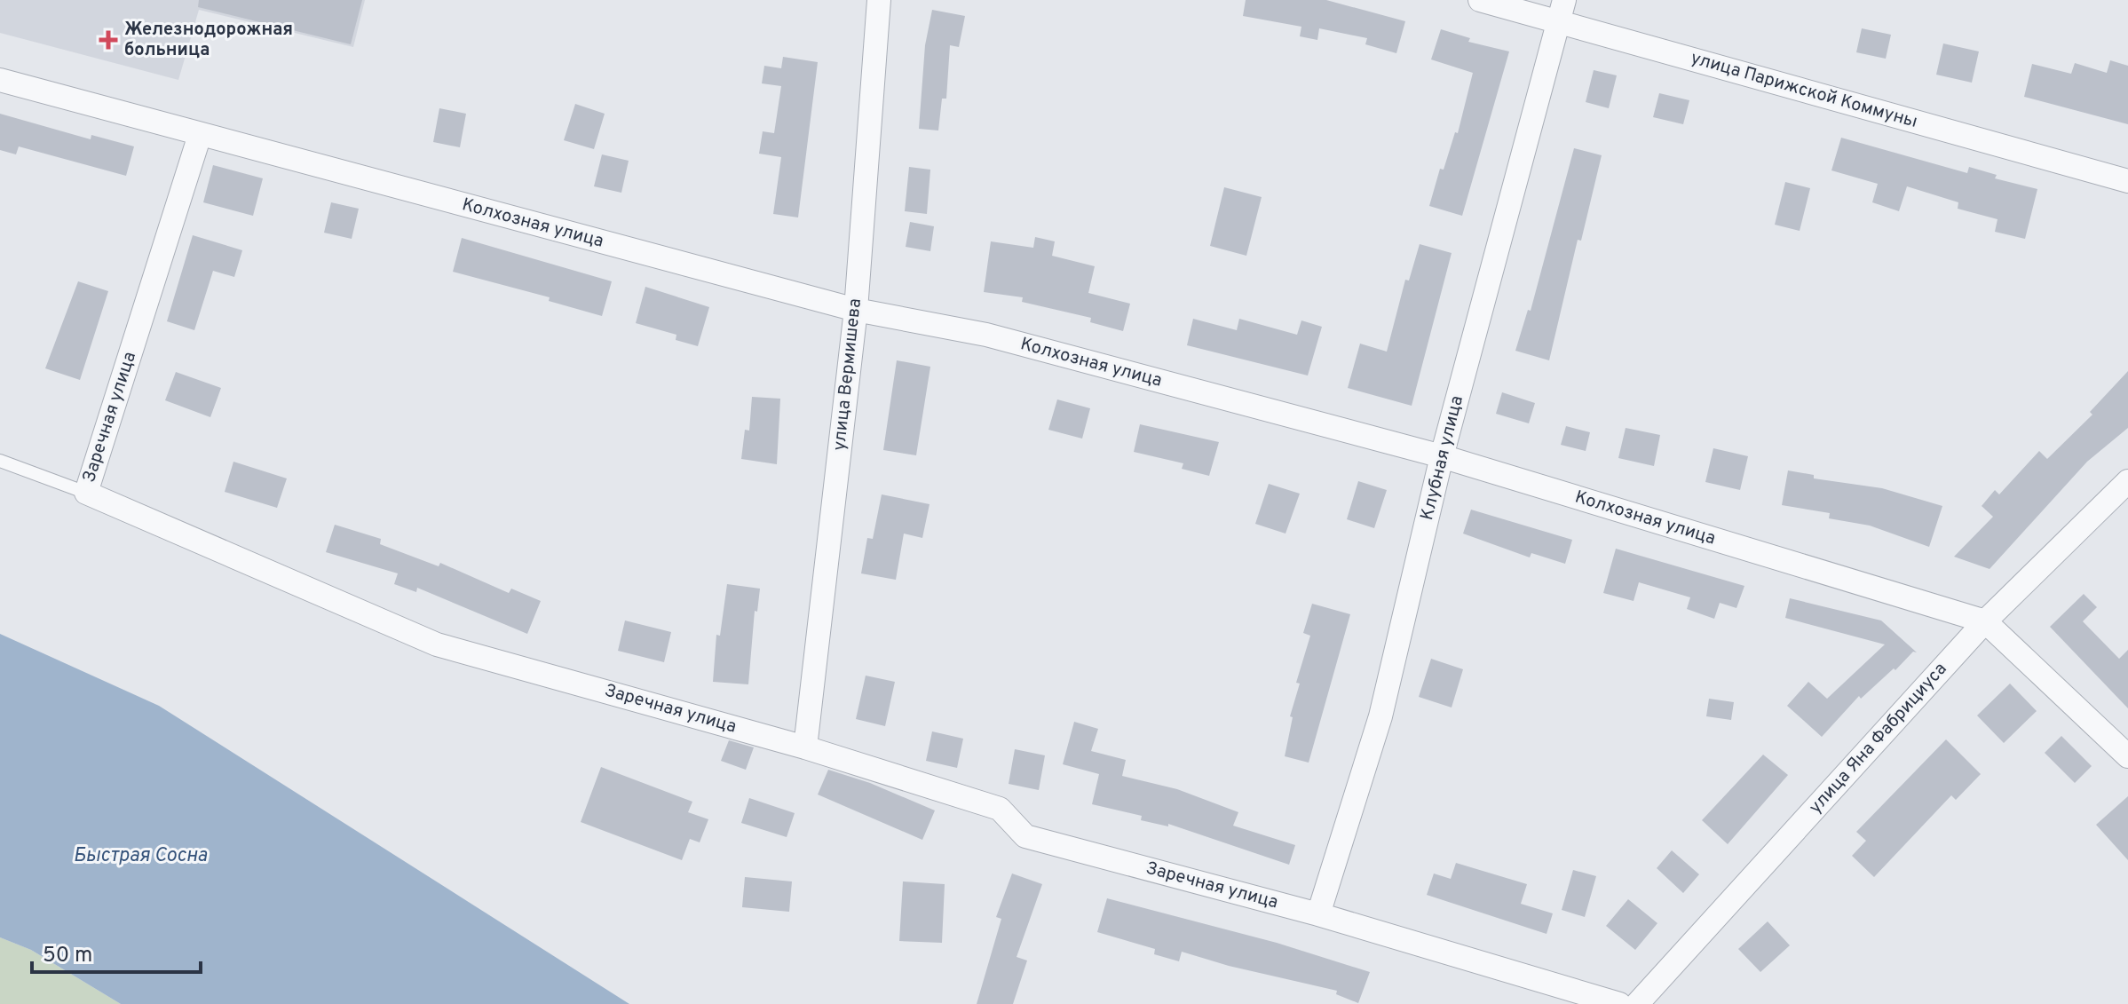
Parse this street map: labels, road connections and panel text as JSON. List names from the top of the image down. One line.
{"streets":{"street":["улица Парижской Коммуны","Колхозная улица","улица Вермишева","Заречная улица","Клубная улица","улица Яна Фабрициуса"]},"crossings":[["улица Парижской Коммуны","Клубная улица"],["Колхозная улица","улица Вермишева"],["Колхозная улица","Заречная улица"],["Колхозная улица","Клубная улица"],["Колхозная улица","улица Яна Фабрициуса"],["улица Вермишева","Заречная улица"],["Заречная улица","Клубная улица"]],"water":["Быстрая Сосна"],"places":{"health":["Железнодорожная больница"]},"scale_bar":"50 m"}
